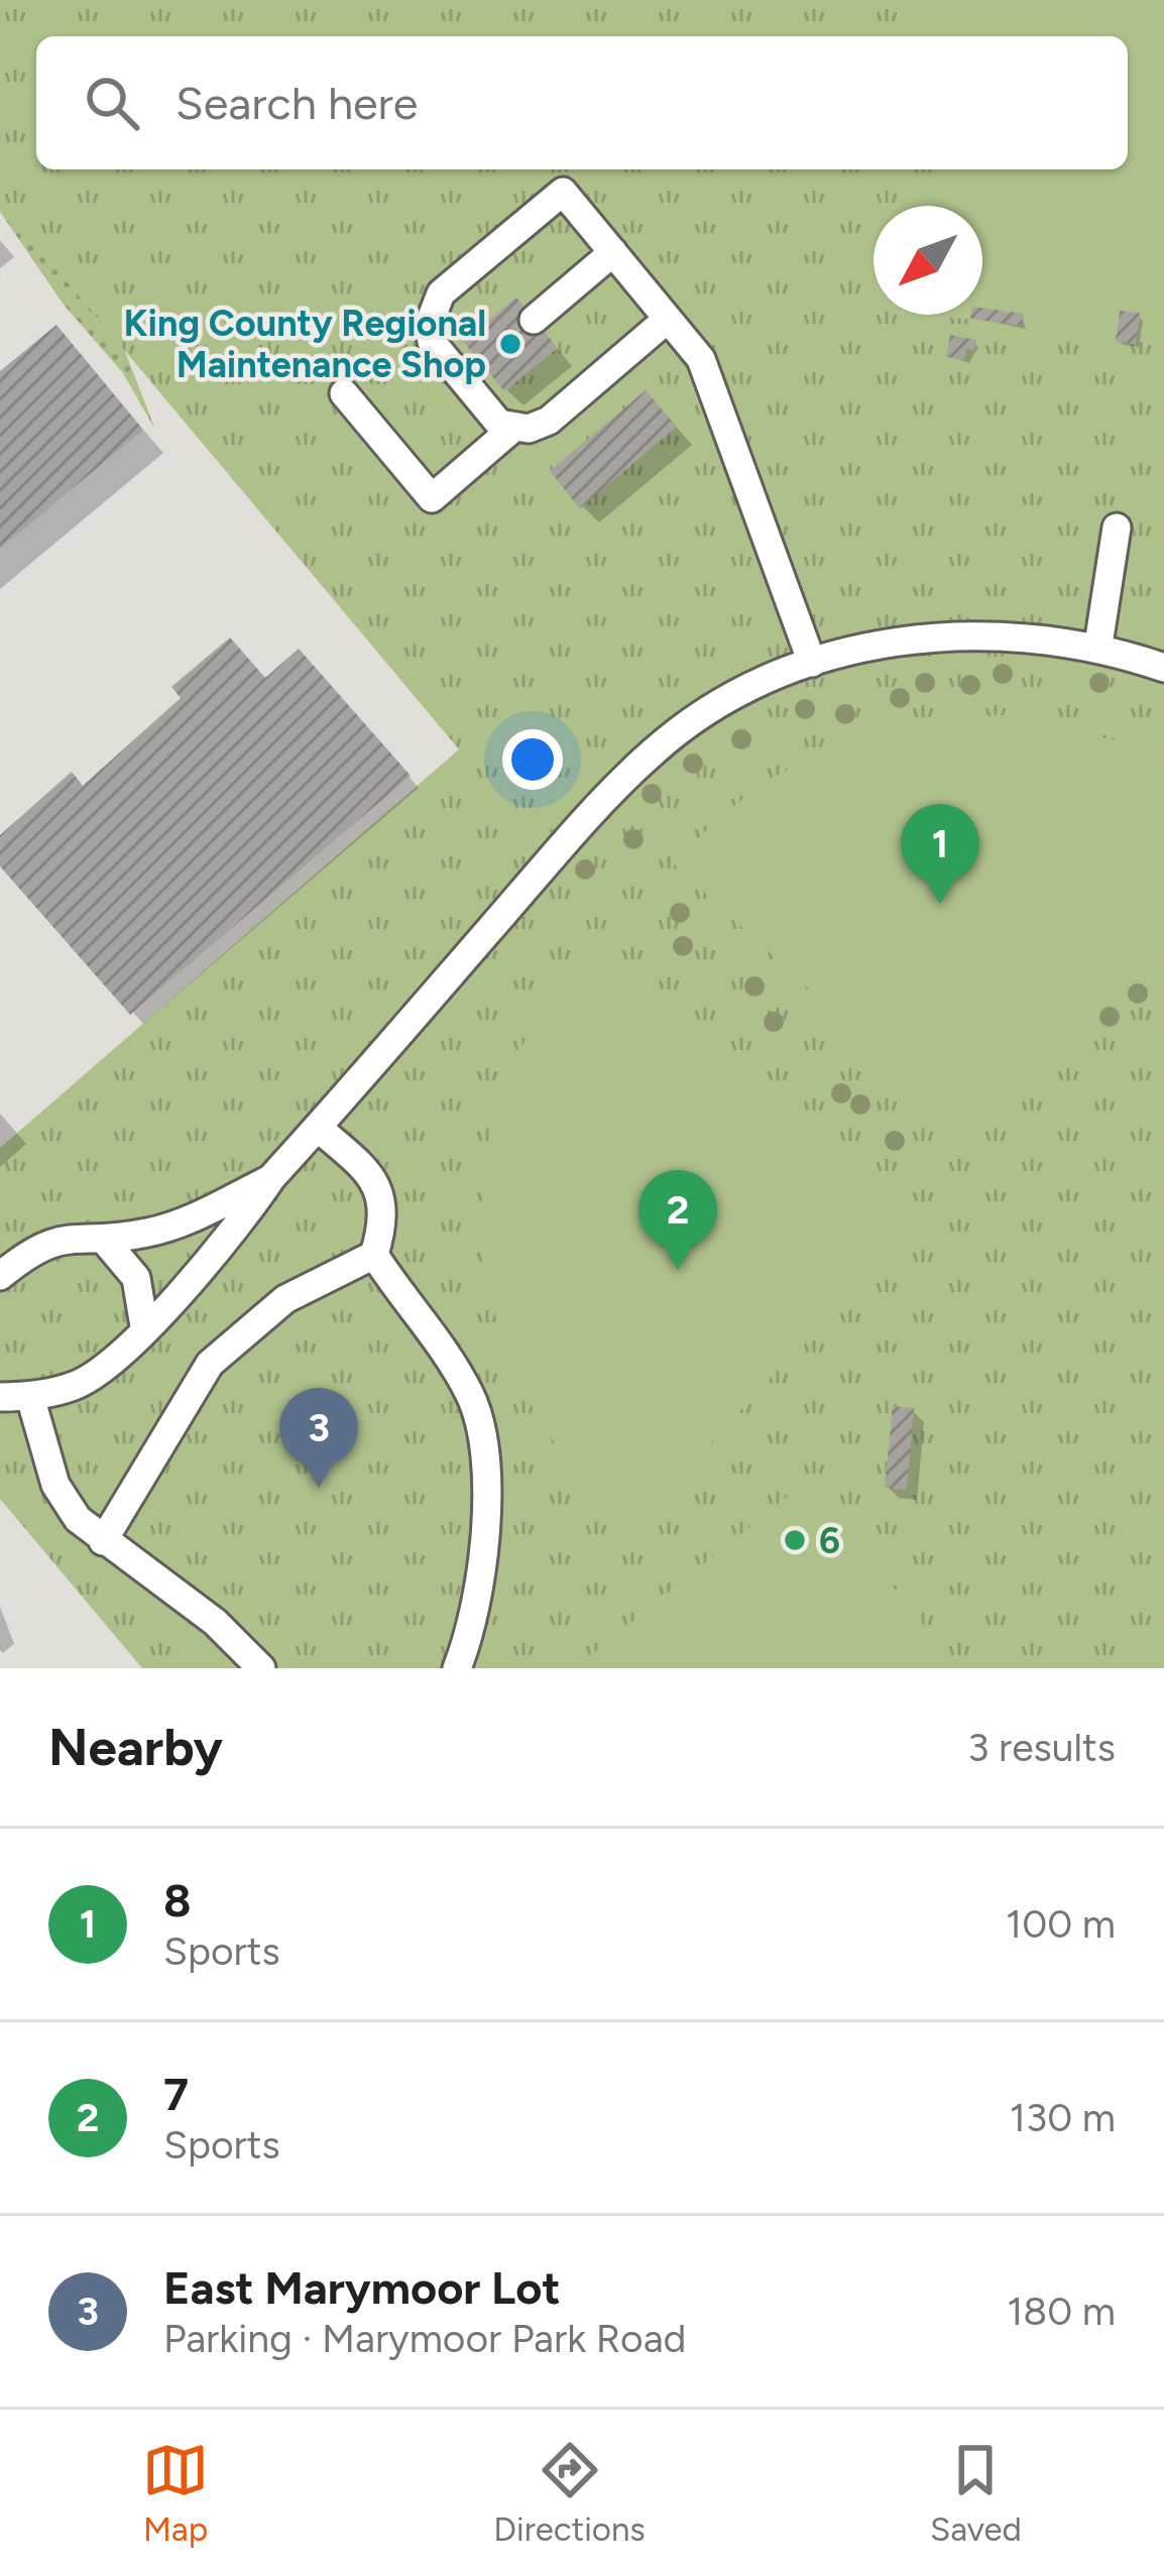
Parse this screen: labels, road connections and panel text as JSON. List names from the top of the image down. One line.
{"places":["King County Regional Maintenance Shop","6"],"north":"bottom left","page":{"search":"Search here","pins":["1","2","3"],"heading":["Nearby","3 results"],"list":[{"mark":"1","name":"8","note":"Sports","value":"100 m"},{"mark":"2","name":"7","note":"Sports","value":"130 m"},{"mark":"3","name":"East Marymoor Lot","note":"Parking · Marymoor Park Road","value":"180 m"}],"nav":["Map","Directions","Saved"]}}
